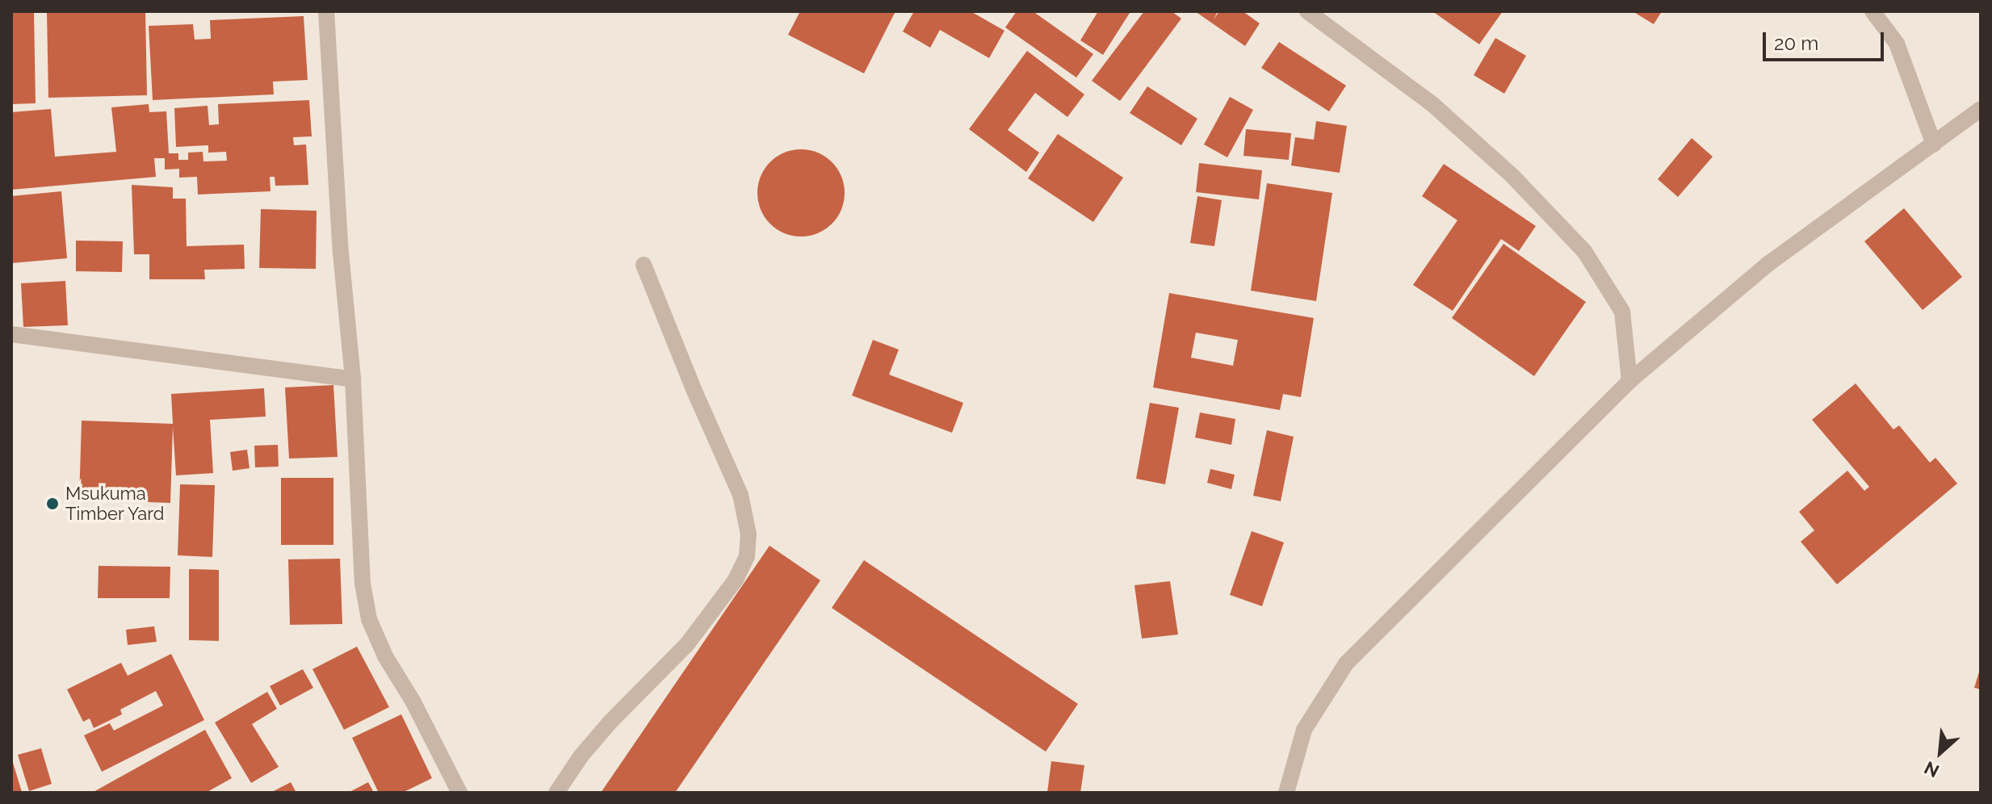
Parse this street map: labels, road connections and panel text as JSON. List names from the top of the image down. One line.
{"places":["Msukuma Timber Yard"],"scale_bar":"20 m","north":"bottom left"}
